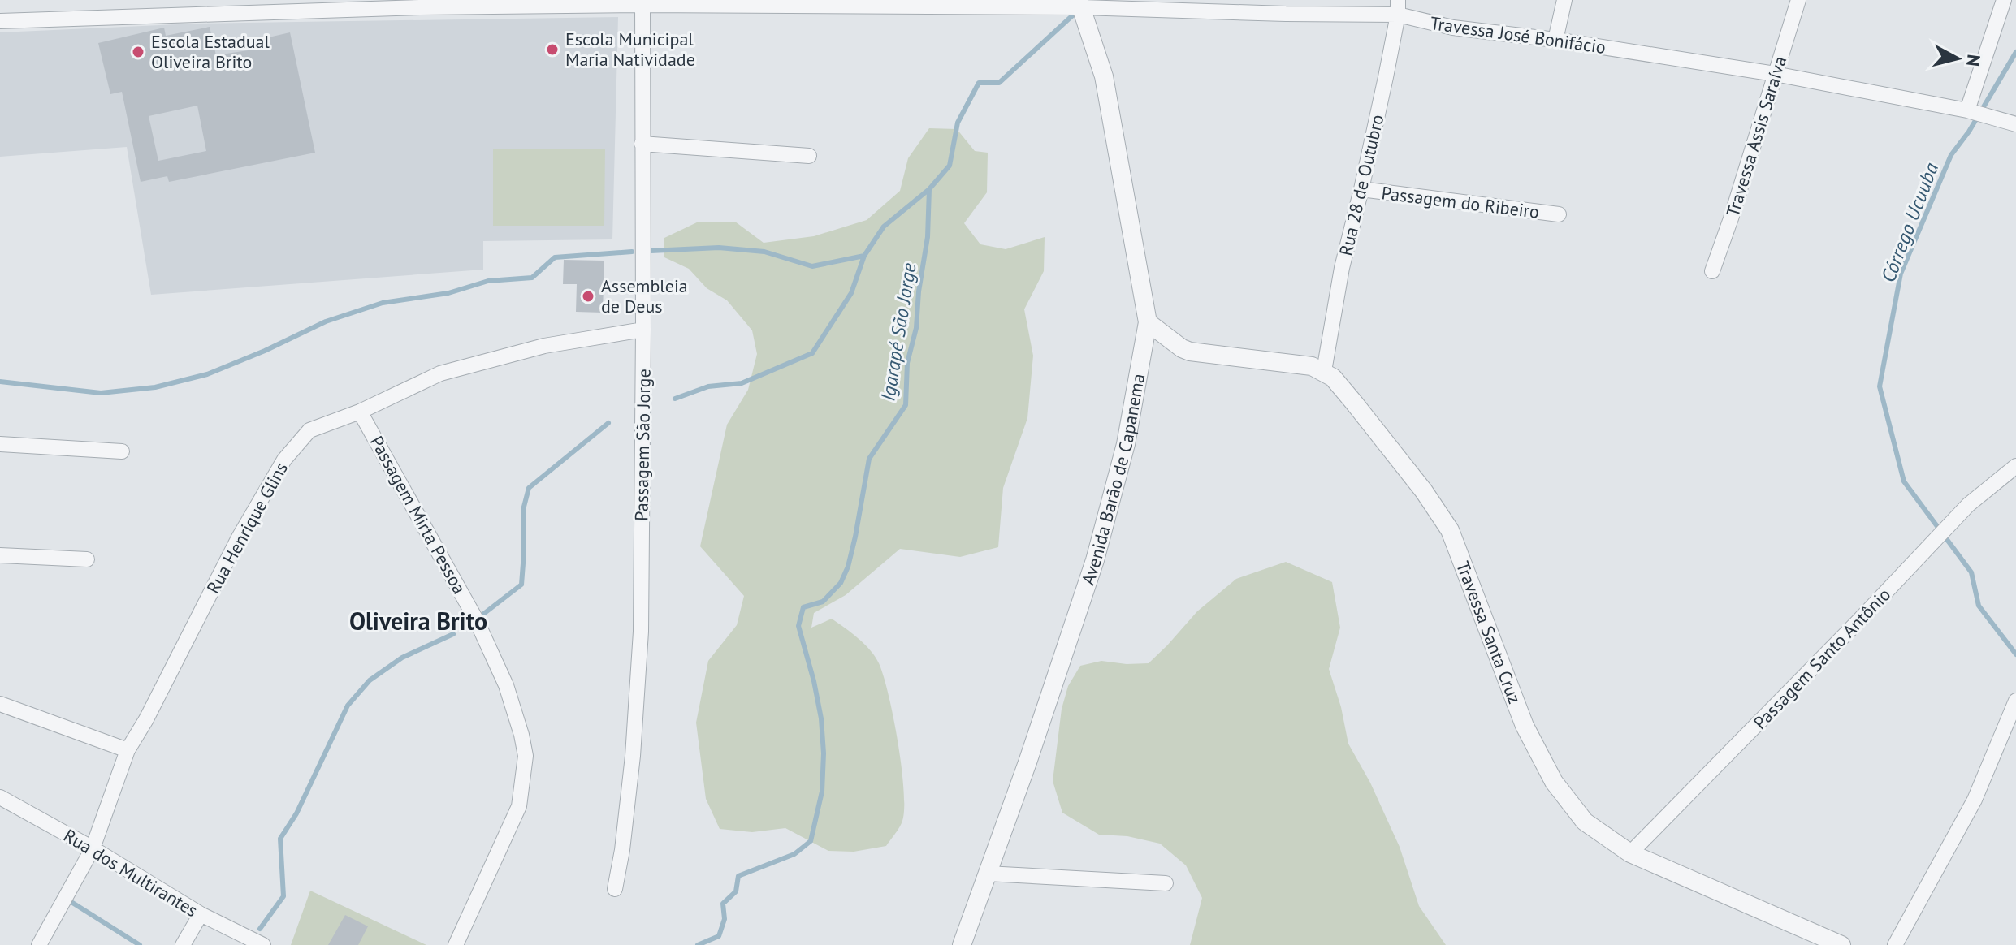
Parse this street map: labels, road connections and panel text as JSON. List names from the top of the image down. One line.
{"streets":{"street":["Travessa José Bonifácio","Travessa Assis Saraíva","Rua 28 de Outubro","Passagem do Ribeiro","Passagem São Jorge","Avenida Barão de Capanema","Passagem Mirta Pessoa","Rua Henrique Glins","Travessa Santa Cruz","Passagem Santo Antônio","Rua dos Multirantes"]},"crossings":[["Travessa José Bonifácio","Travessa Assis Saraíva"],["Travessa José Bonifácio","Rua 28 de Outubro"],["Travessa José Bonifácio","Passagem São Jorge"],["Travessa José Bonifácio","Avenida Barão de Capanema"],["Rua 28 de Outubro","Passagem do Ribeiro"],["Rua 28 de Outubro","Travessa Santa Cruz"],["Passagem São Jorge","Rua Henrique Glins"],["Passagem Mirta Pessoa","Rua Henrique Glins"],["Rua Henrique Glins","Rua dos Multirantes"],["Travessa Santa Cruz","Passagem Santo Antônio"]],"districts":["Oliveira Brito"],"water":["Córrego Ucuuba","Igarapé São Jorge"],"places":["Escola Municipal Maria Natividade","Escola Estadual Oliveira Brito","Assembleia de Deus"],"north":"right"}
